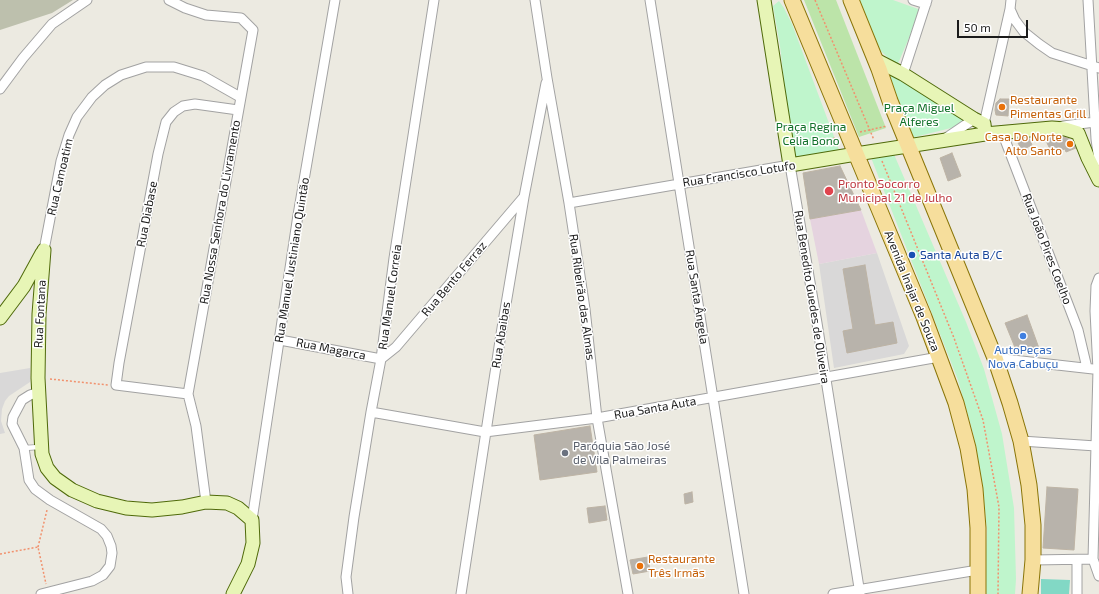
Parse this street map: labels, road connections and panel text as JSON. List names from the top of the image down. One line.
{"streets":{"main road":["Avenida Inajar de Souza"],"street":["Rua Francisco Lotufo","Rua Camoatim","Rua Nossa Senhora do Livramento","Rua Diabase","Rua João Pires Coelho","Rua Manuel Justiniano Quintão","Rua Bento Ferraz","Rua Manuel Correia","Rua Ribeirão das Almas","Rua Santa Ângela","Rua Benedito Guedes de Oliveira","Rua Fontana","Rua Abaibas","Rua Magarca","Rua Santa Auta"]},"crossings":[["Rua Francisco Lotufo","Rua João Pires Coelho"],["Rua Francisco Lotufo","Avenida Inajar de Souza"],["Rua Francisco Lotufo","Rua Ribeirão das Almas"],["Rua Francisco Lotufo","Rua Santa Ângela"],["Rua Francisco Lotufo","Rua Benedito Guedes de Oliveira"],["Rua Camoatim","Rua Nossa Senhora do Livramento"],["Rua Camoatim","Rua Fontana"],["Rua Nossa Senhora do Livramento","Rua Diabase"],["Rua Manuel Justiniano Quintão","Rua Fontana"],["Rua Manuel Justiniano Quintão","Rua Magarca"],["Rua Bento Ferraz","Rua Manuel Correia"],["Rua Bento Ferraz","Rua Abaibas"],["Rua Bento Ferraz","Rua Magarca"],["Avenida Inajar de Souza","Rua Santa Auta"],["Rua Manuel Correia","Rua Magarca"],["Rua Manuel Correia","Rua Santa Auta"],["Rua Ribeirão das Almas","Rua Abaibas"],["Rua Ribeirão das Almas","Rua Santa Auta"],["Rua Santa Ângela","Rua Santa Auta"],["Rua Benedito Guedes de Oliveira","Rua Santa Auta"],["Rua Abaibas","Rua Santa Auta"]],"parks":["Praça Miguel Alferes","Praça Regina Celia Bono"],"places":["Restaurante Pimentas Grill","Casa Do Norte Alto Santo","Pronto Socorro Municipal 21 de Julho","Santa Auta B/C","AutoPeças Nova Cabuçu","Paróquia São José de Vila Palmeiras","Restaurante Três Irmãs"],"scale_bar":"50 m"}
